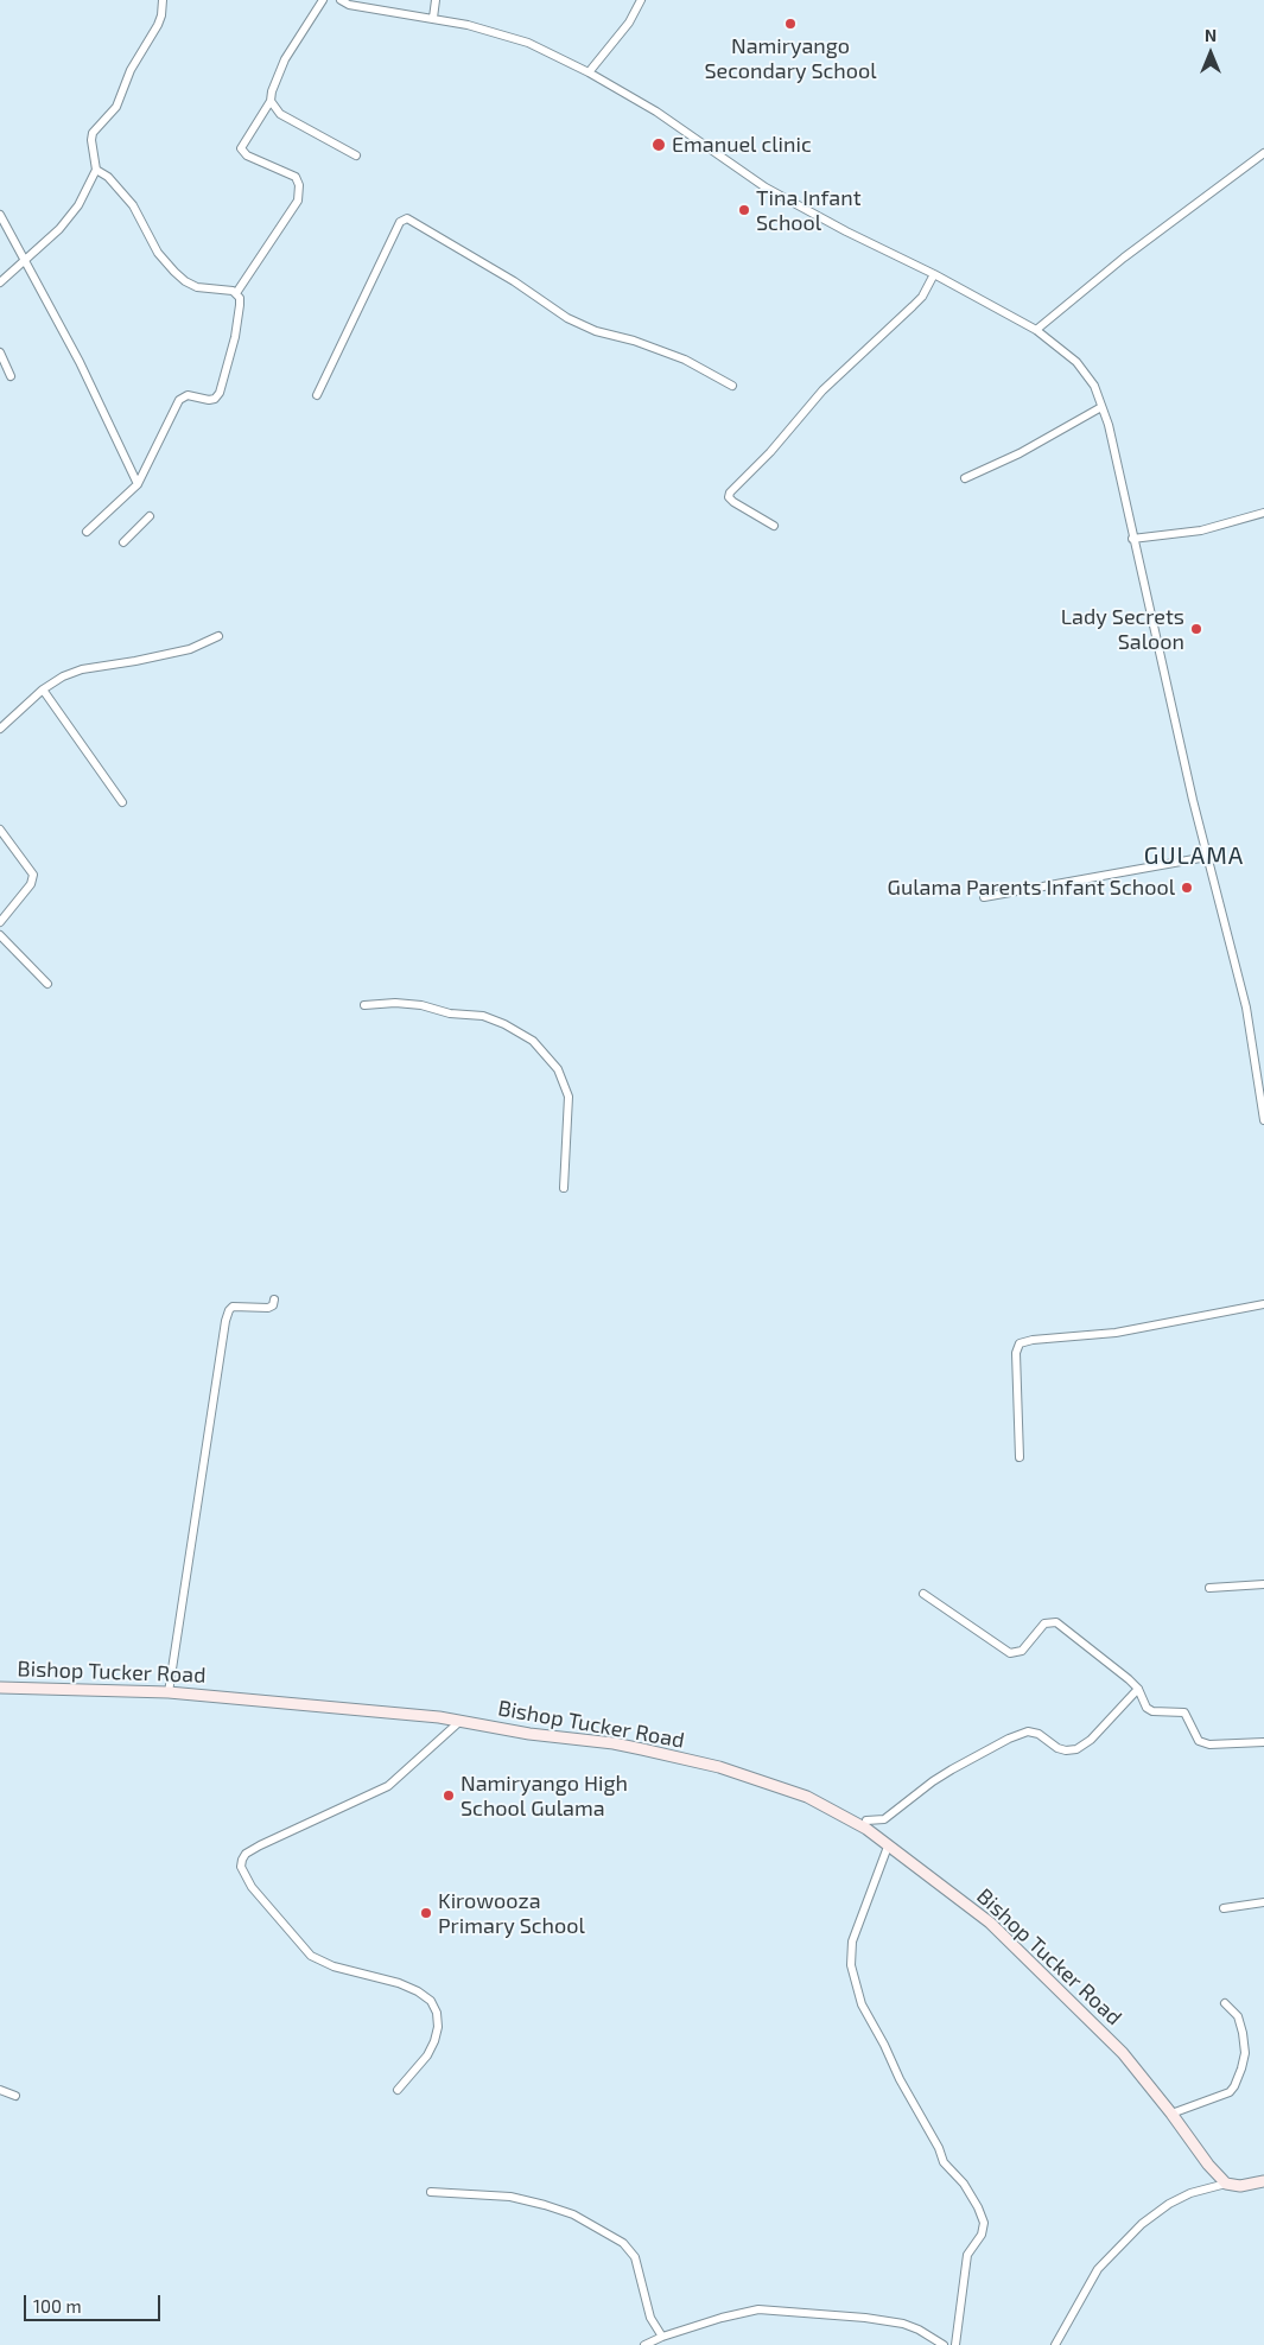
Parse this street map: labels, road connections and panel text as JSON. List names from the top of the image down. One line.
{"streets":{"main road":["Bishop Tucker Road"]},"districts":["GULAMA"],"places":["Namiryango Secondary School","Emanuel clinic","Tina Infant School","Lady Secrets Saloon","Gulama Parents Infant School","Namiryango High School Gulama","Kirowooza Primary School"],"scale_bar":"100 m","north":"top"}
